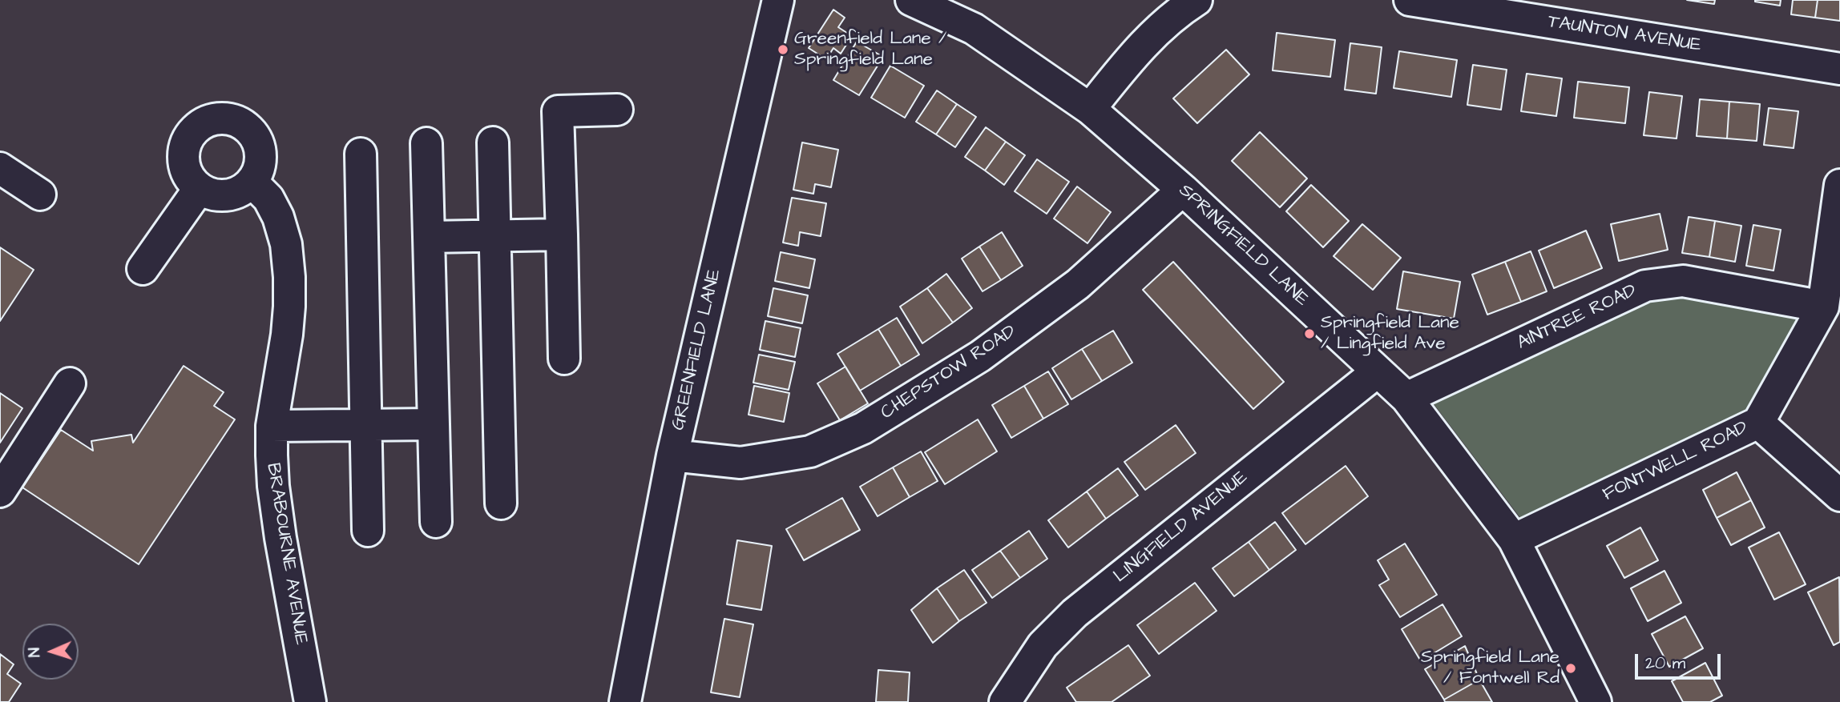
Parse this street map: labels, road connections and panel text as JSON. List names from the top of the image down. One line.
{"streets":{"street":["TAUNTON AVENUE","SPRINGFIELD LANE","AINTREE ROAD","GREENFIELD LANE","CHEPSTOW ROAD","FONTWELL ROAD","LINGFIELD AVENUE","BRABOURNE AVENUE"]},"crossings":[["SPRINGFIELD LANE","AINTREE ROAD"],["SPRINGFIELD LANE","CHEPSTOW ROAD"],["SPRINGFIELD LANE","FONTWELL ROAD"],["SPRINGFIELD LANE","LINGFIELD AVENUE"],["AINTREE ROAD","FONTWELL ROAD"],["GREENFIELD LANE","CHEPSTOW ROAD"]],"places":["Greenfield Lane / Springfield Lane","Springfield Lane / Lingfield Ave","Springfield Lane / Fontwell Rd"],"scale_bar":"20 m","north":"left"}
